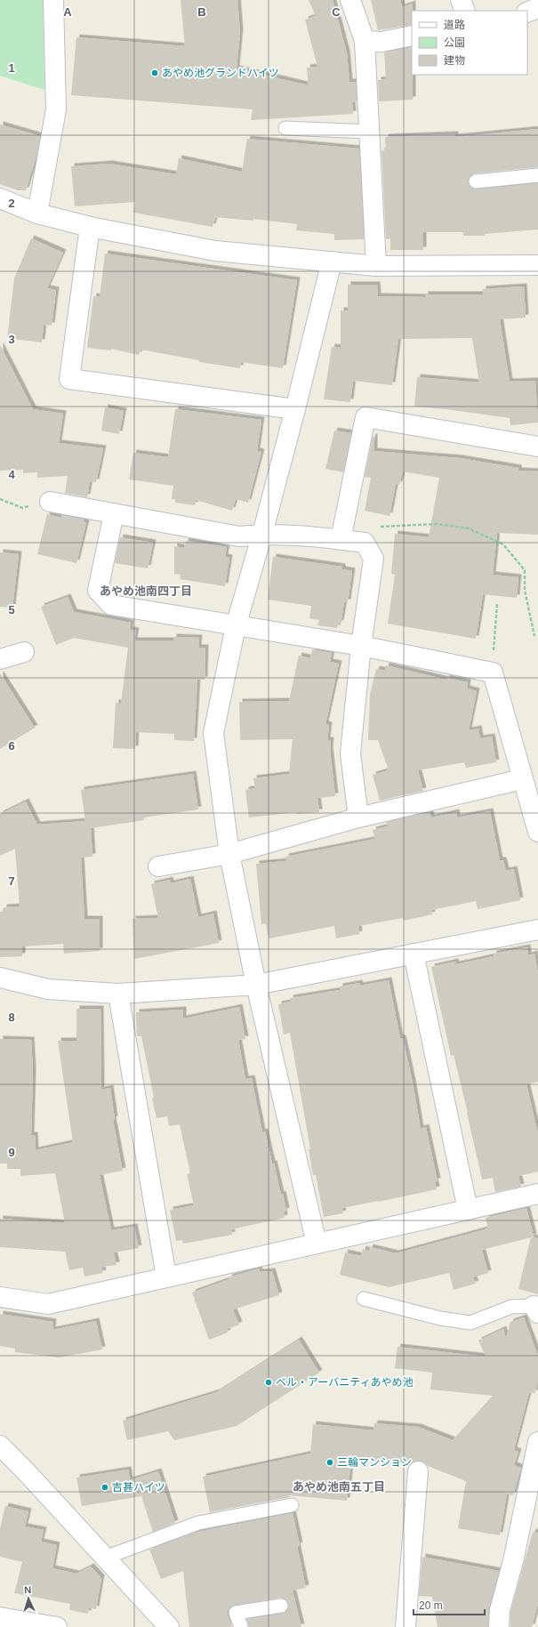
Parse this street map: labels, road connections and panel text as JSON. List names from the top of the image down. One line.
{"districts":["あやめ池南四丁目","あやめ池南五丁目"],"places":["あやめ池グランドハイツ","ベル・アーバニティあやめ池","三輪マンション","吉甚ハイツ"],"legend":["道路","公園","建物"],"scale_bar":"20 m","north":"top","grid":{"columns":["A","B","C"],"rows":["1","2","3","4","5","6","7","8","9"]}}
